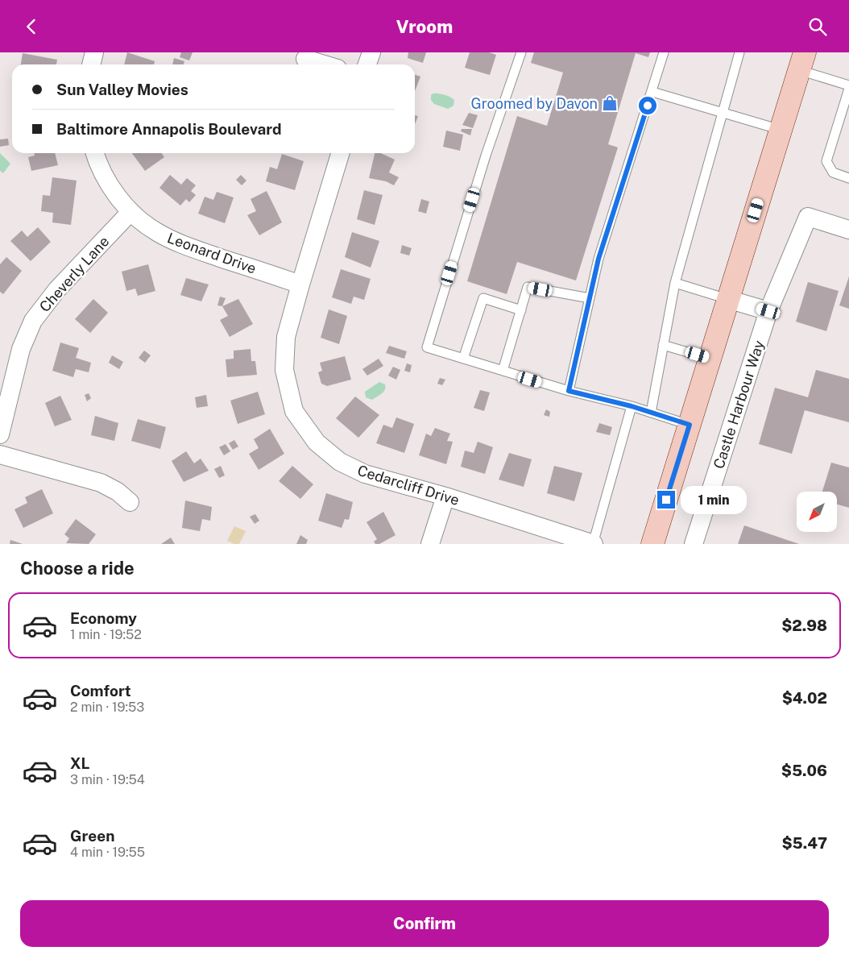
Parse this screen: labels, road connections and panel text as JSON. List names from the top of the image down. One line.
{"streets":{"street":["Leonard Drive","Cheverly Lane","Castle Harbour Way","Cedarcliff Drive"]},"crossings":[["Leonard Drive","Cheverly Lane"],["Leonard Drive","Cedarcliff Drive"]],"places":{"shop":["Groomed by Davon"]},"north":"bottom left","page":{"header":"Vroom","banner":["Sun Valley Movies","Baltimore Annapolis Boulevard"],"bubble":"1 min","heading":"Choose a ride","list":[{"name":"Economy","note":"1 min · 19:52","value":"$2.98"},{"name":"Comfort","note":"2 min · 19:53","value":"$4.02"},{"name":"XL","note":"3 min · 19:54","value":"$5.06"},{"name":"Green","note":"4 min · 19:55","value":"$5.47"}],"buttons":"Confirm"}}
